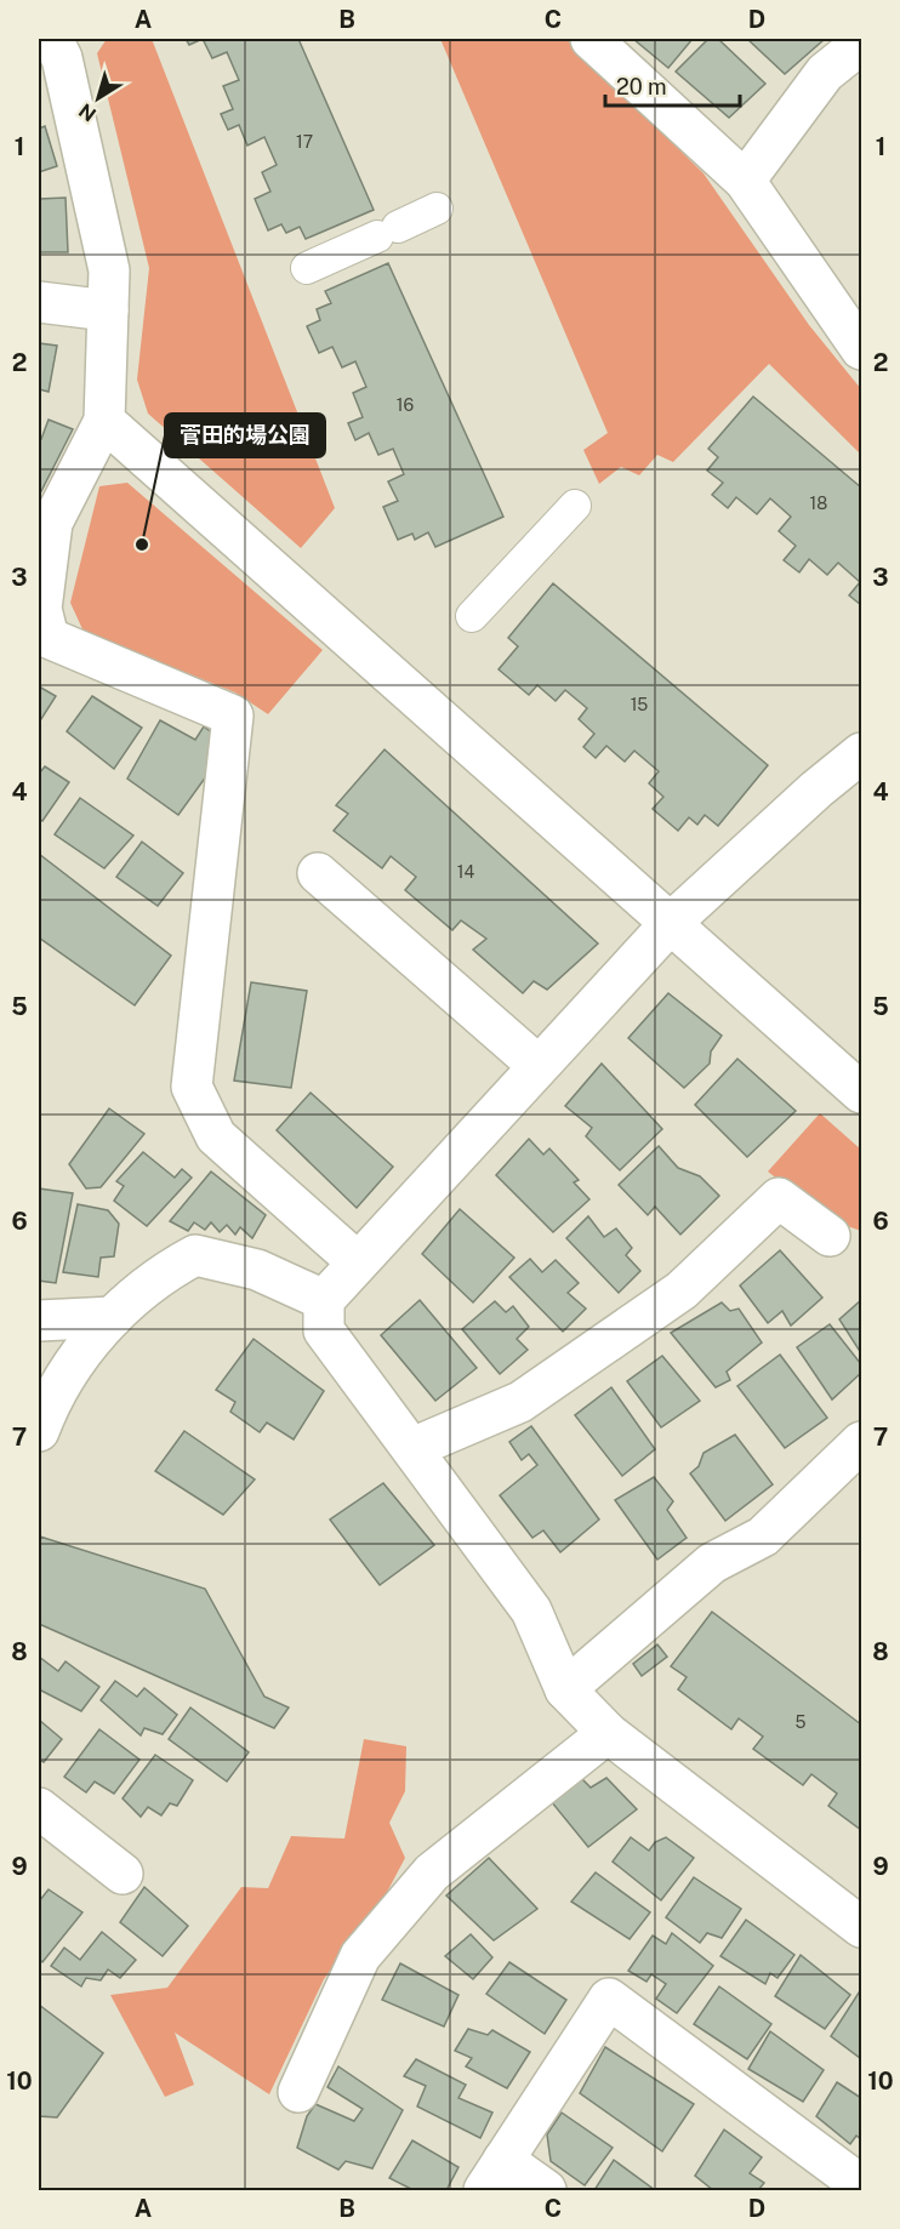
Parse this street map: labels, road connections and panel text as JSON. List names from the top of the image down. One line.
{"places":["菅田的場公園"],"house_numbers":["17","16","18","15","14","5"],"scale_bar":"20 m","north":"bottom left","grid":{"columns":["A","B","C","D"],"rows":["1","2","3","4","5","6","7","8","9","10"]}}
